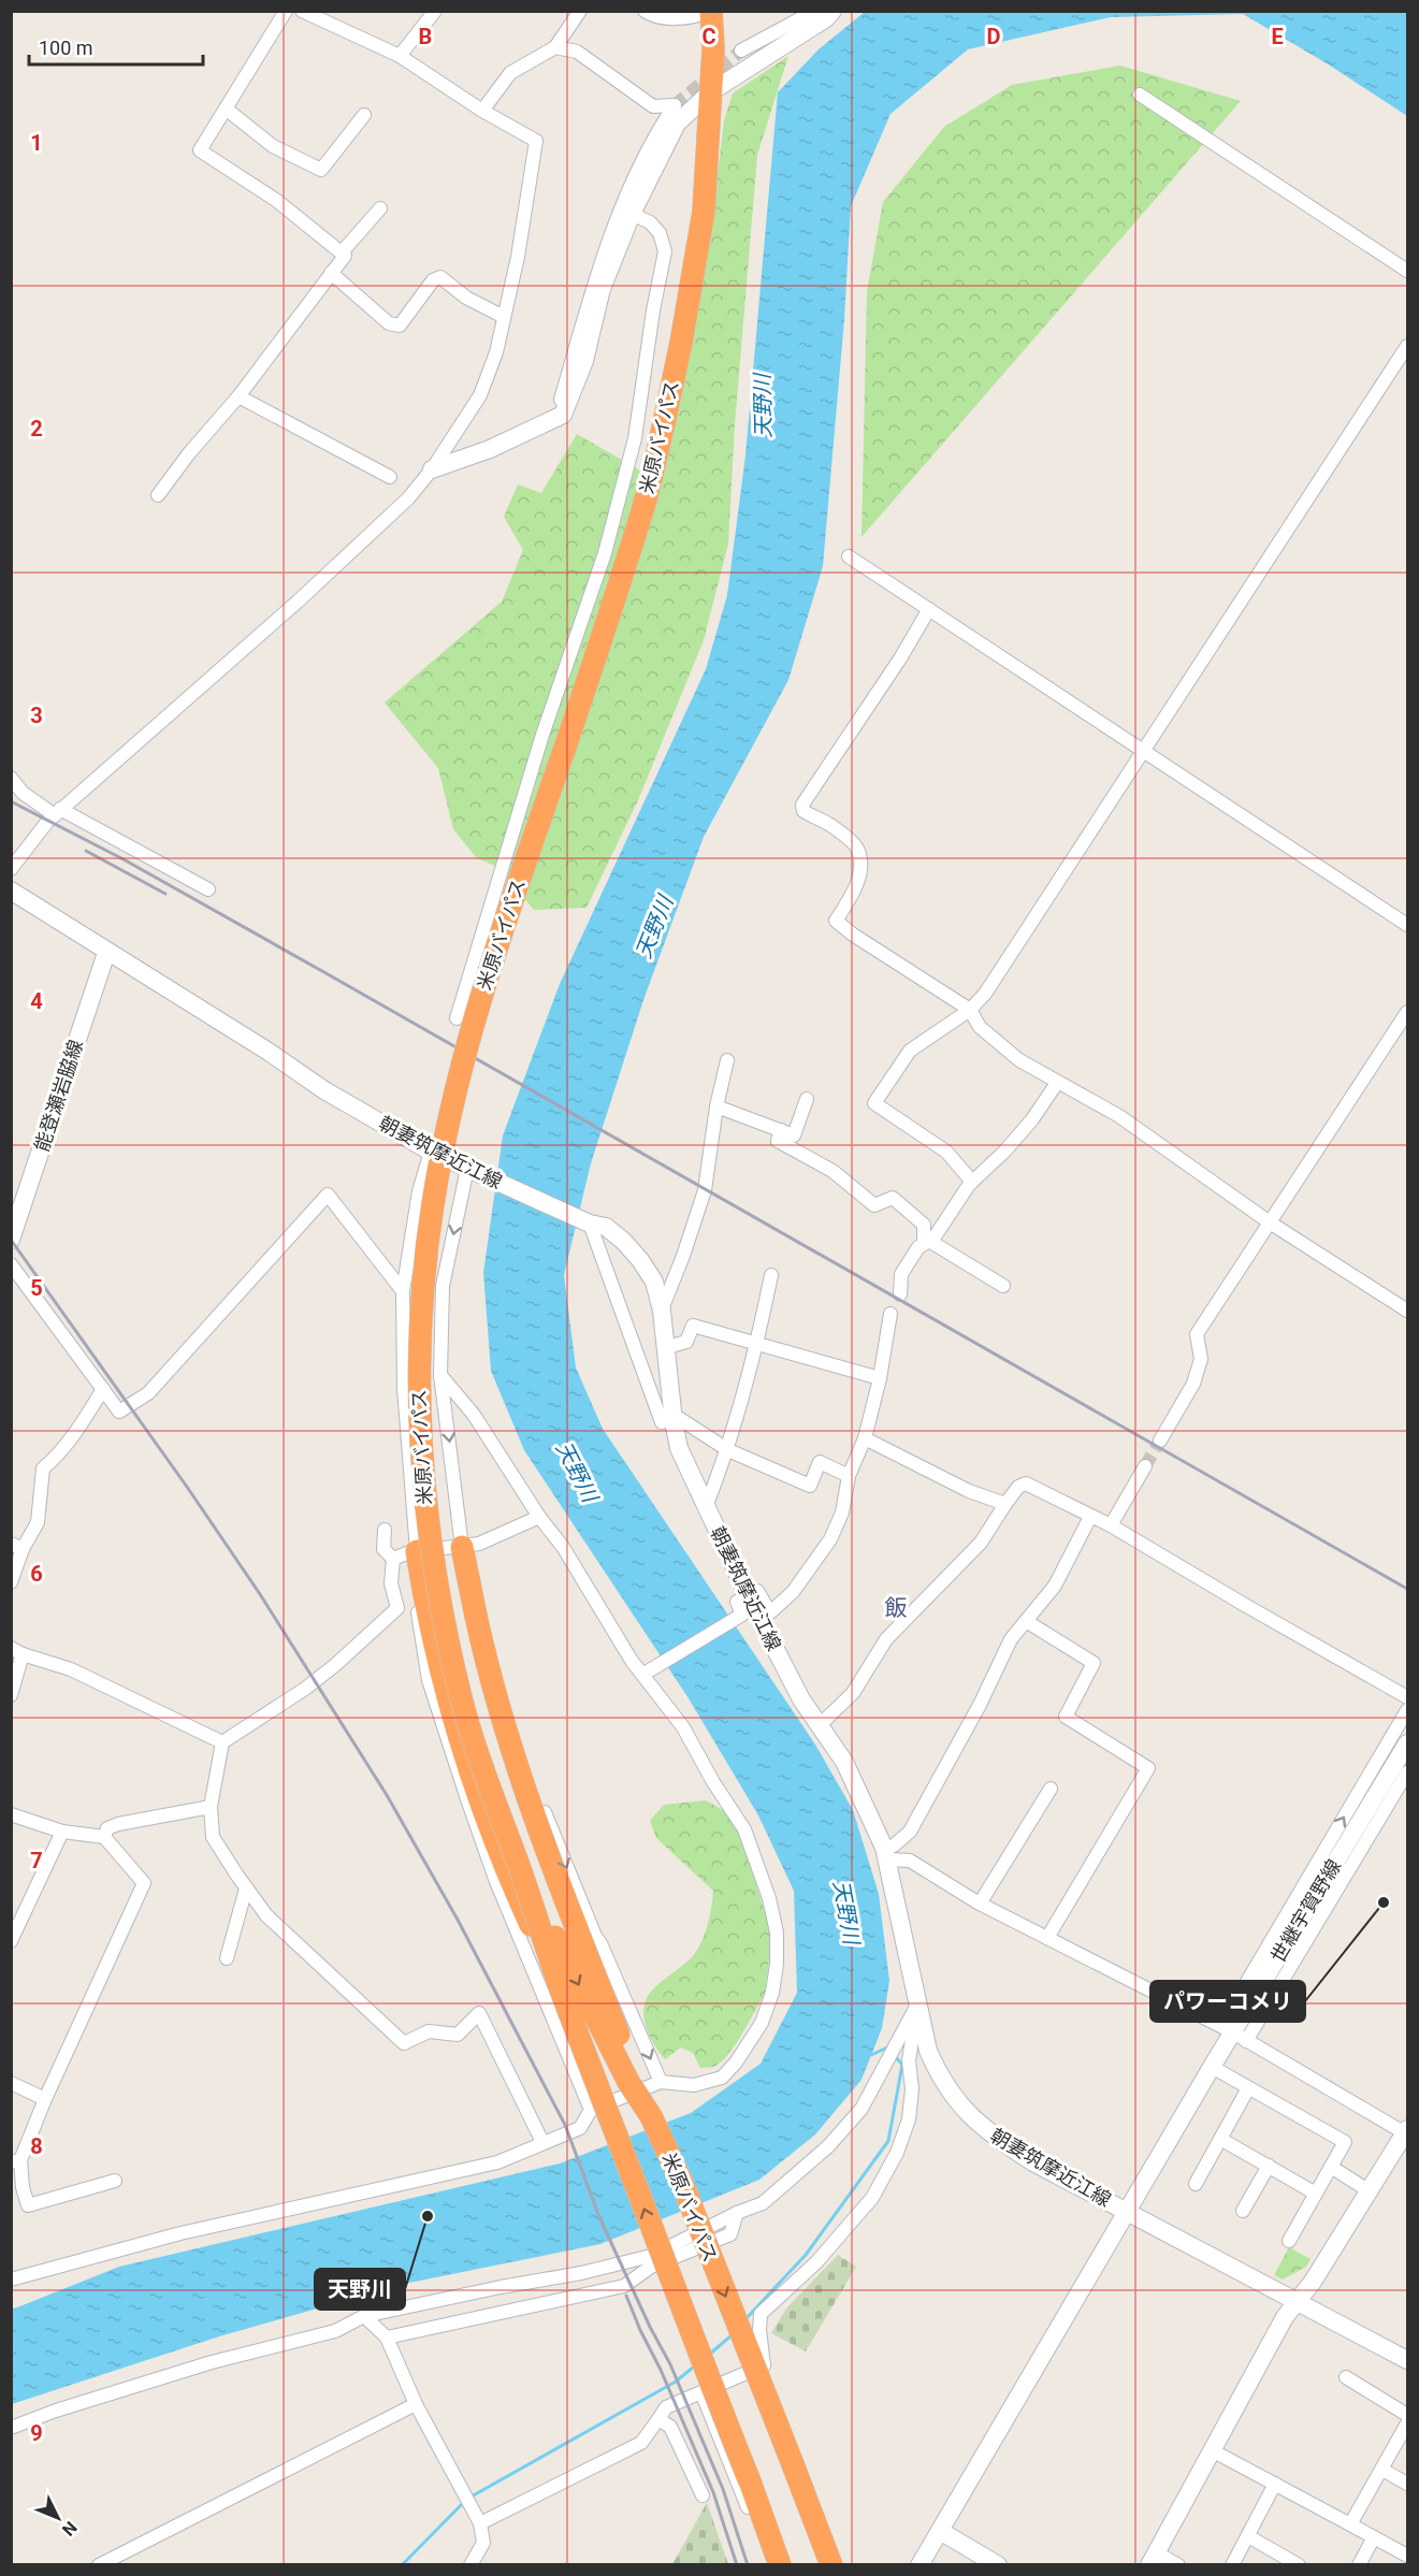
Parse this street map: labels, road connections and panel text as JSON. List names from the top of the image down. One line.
{"streets":{"highway":["米原バイパス"],"main road":["能登瀬岩脇線","朝妻筑摩近江線","世継宇賀野線"]},"crossings":[["能登瀬岩脇線","朝妻筑摩近江線"],["朝妻筑摩近江線","世継宇賀野線"]],"districts":["飯"],"water":["天野川"],"places":["パワーコメリ","天野川"],"scale_bar":"100 m","north":"bottom right","grid":{"columns":["B","C","D","E"],"rows":["1","2","3","4","5","6","7","8","9"]}}
